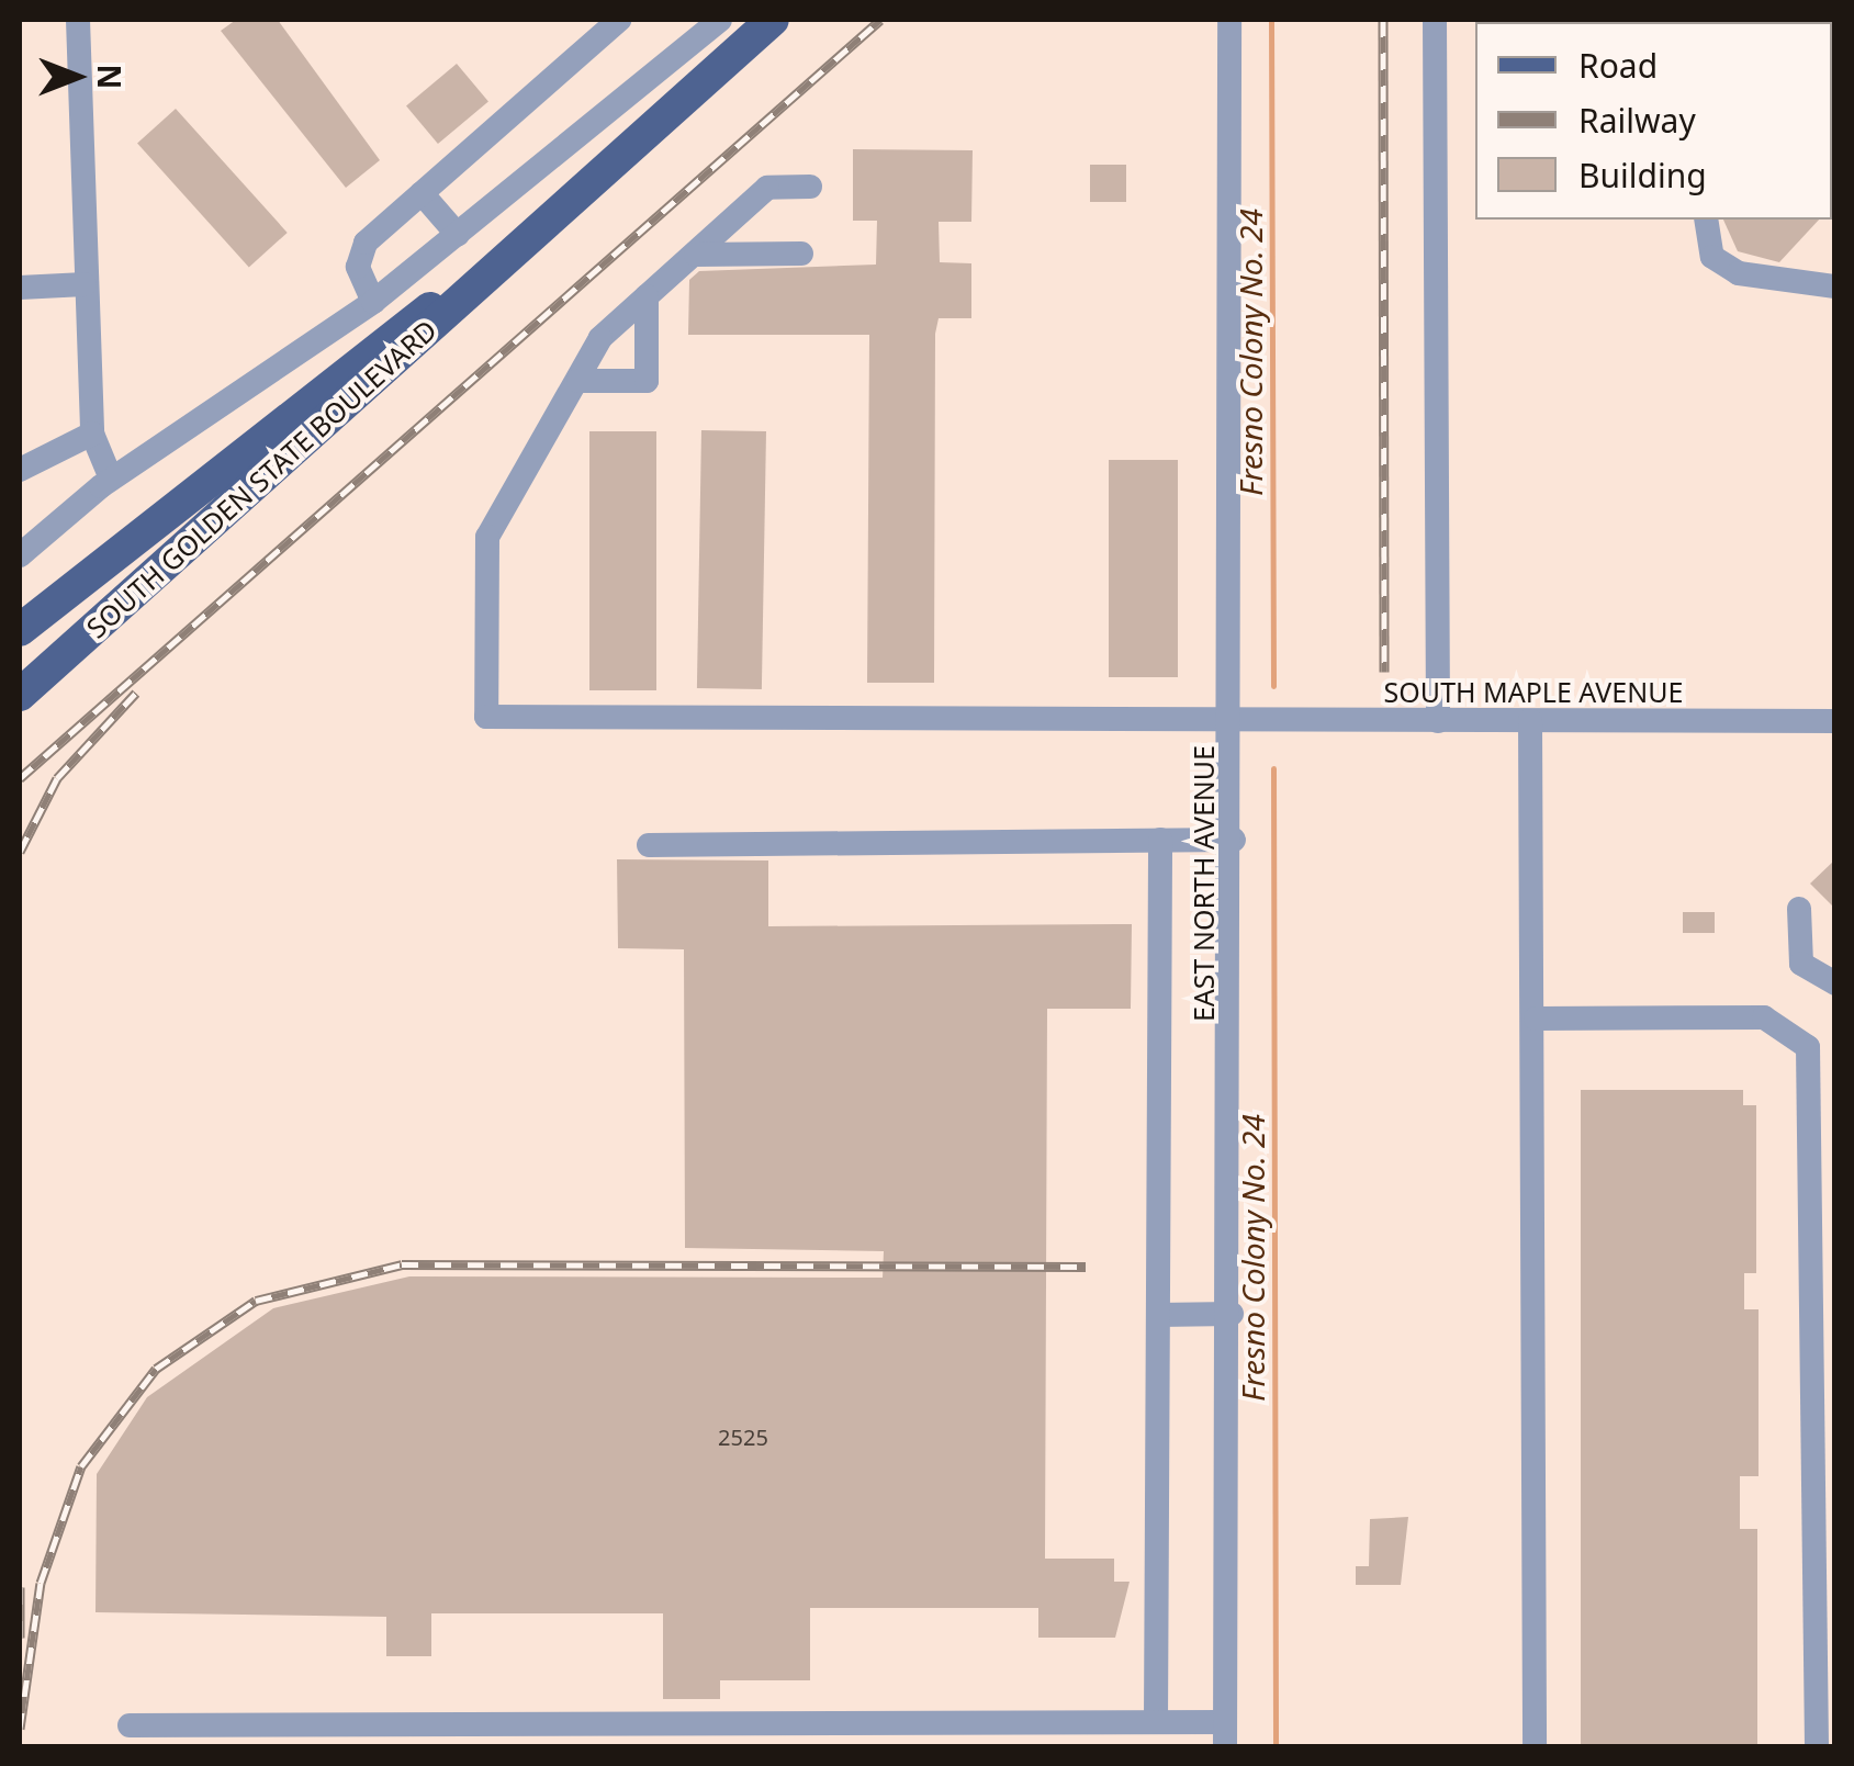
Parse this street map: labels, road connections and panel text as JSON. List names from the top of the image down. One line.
{"streets":{"main road":["SOUTH GOLDEN STATE BOULEVARD"],"street":["SOUTH MAPLE AVENUE","EAST NORTH AVENUE"]},"crossings":[["SOUTH MAPLE AVENUE","EAST NORTH AVENUE"]],"water":["Fresno Colony No. 24"],"house_numbers":["2525"],"legend":["Road","Railway","Building"],"north":"right"}
